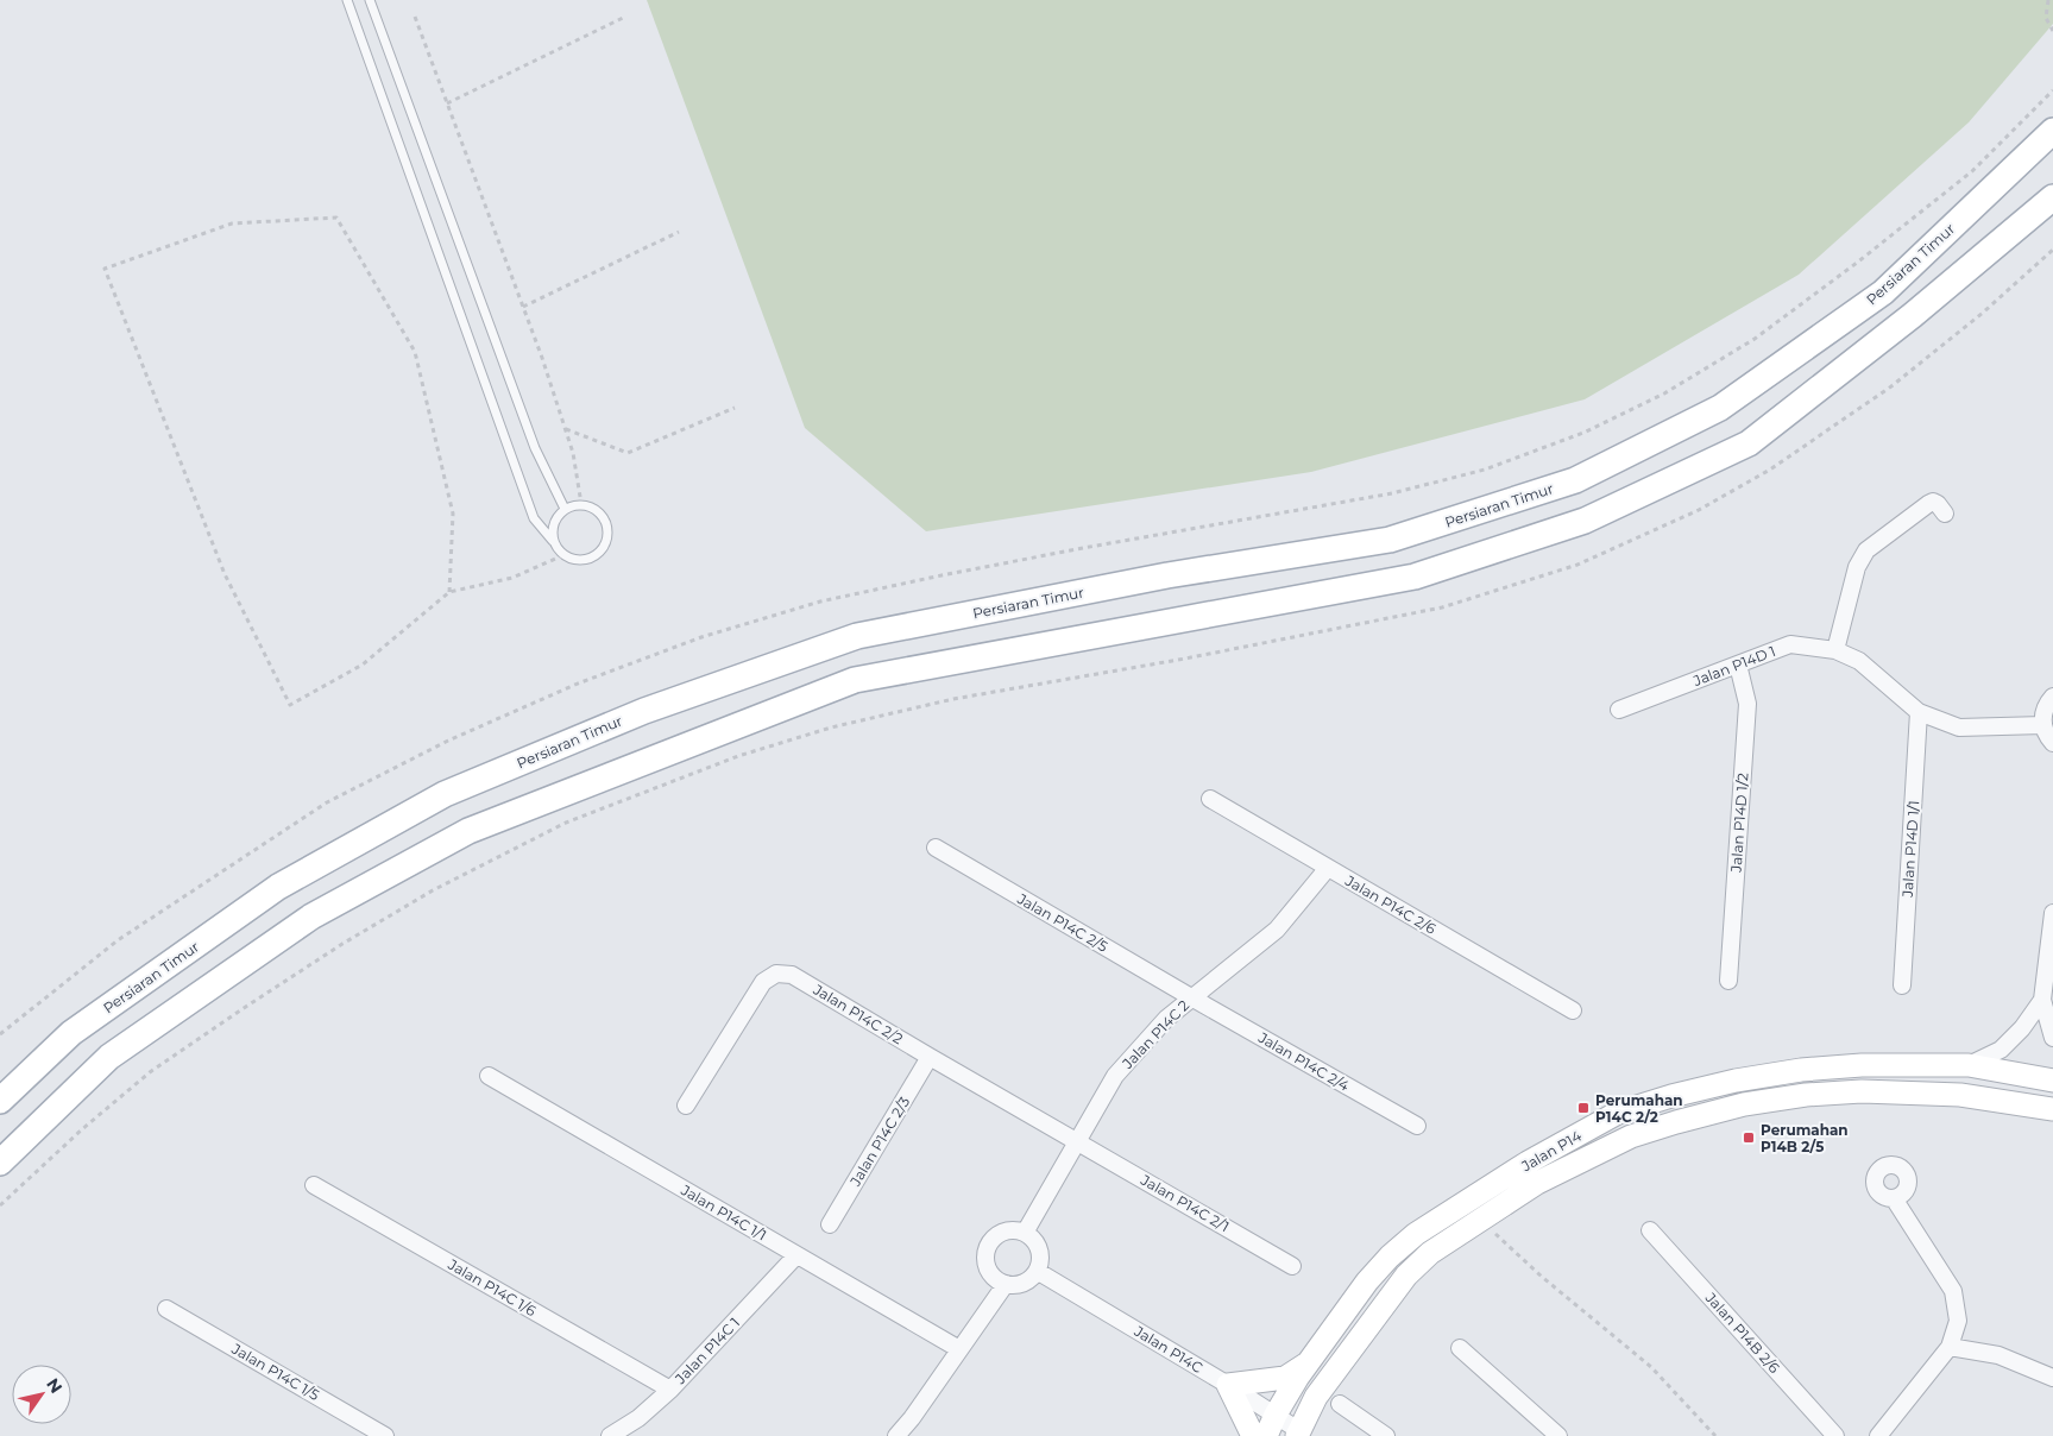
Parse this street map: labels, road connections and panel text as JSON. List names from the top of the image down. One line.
{"streets":{"main road":["Persiaran Timur","Jalan P14"],"street":["Jalan P14D 1","Jalan P14D 1/2","Jalan P14D 1/1","Jalan P14C 2/6","Jalan P14C 2/5","Jalan P14C 2/2","Jalan P14C 2","Jalan P14C 2/4","Jalan P14C 2/3","Jalan P14C 2/1","Jalan P14C 1/1","Jalan P14C 1/6","Jalan P14B 2/6","Jalan P14C","Jalan P14C 1","Jalan P14C 1/5"]},"crossings":[["Jalan P14D 1","Jalan P14D 1/2"],["Jalan P14D 1","Jalan P14D 1/1"],["Jalan P14C 2/6","Jalan P14C 2"],["Jalan P14C 2/5","Jalan P14C 2"],["Jalan P14C 2/5","Jalan P14C 2/4"],["Jalan P14C 2/2","Jalan P14C 2"],["Jalan P14C 2/2","Jalan P14C 2/3"],["Jalan P14C 2/2","Jalan P14C 2/1"],["Jalan P14C 2","Jalan P14C 2/4"],["Jalan P14C 2","Jalan P14C 2/1"],["Jalan P14C 2","Jalan P14C"],["Jalan P14","Jalan P14C"],["Jalan P14C 1/1","Jalan P14C 1"],["Jalan P14C 1/6","Jalan P14C 1"]],"places":{"transit":["Perumahan P14C 2/2","Perumahan P14B 2/5"]},"north":"top right"}
